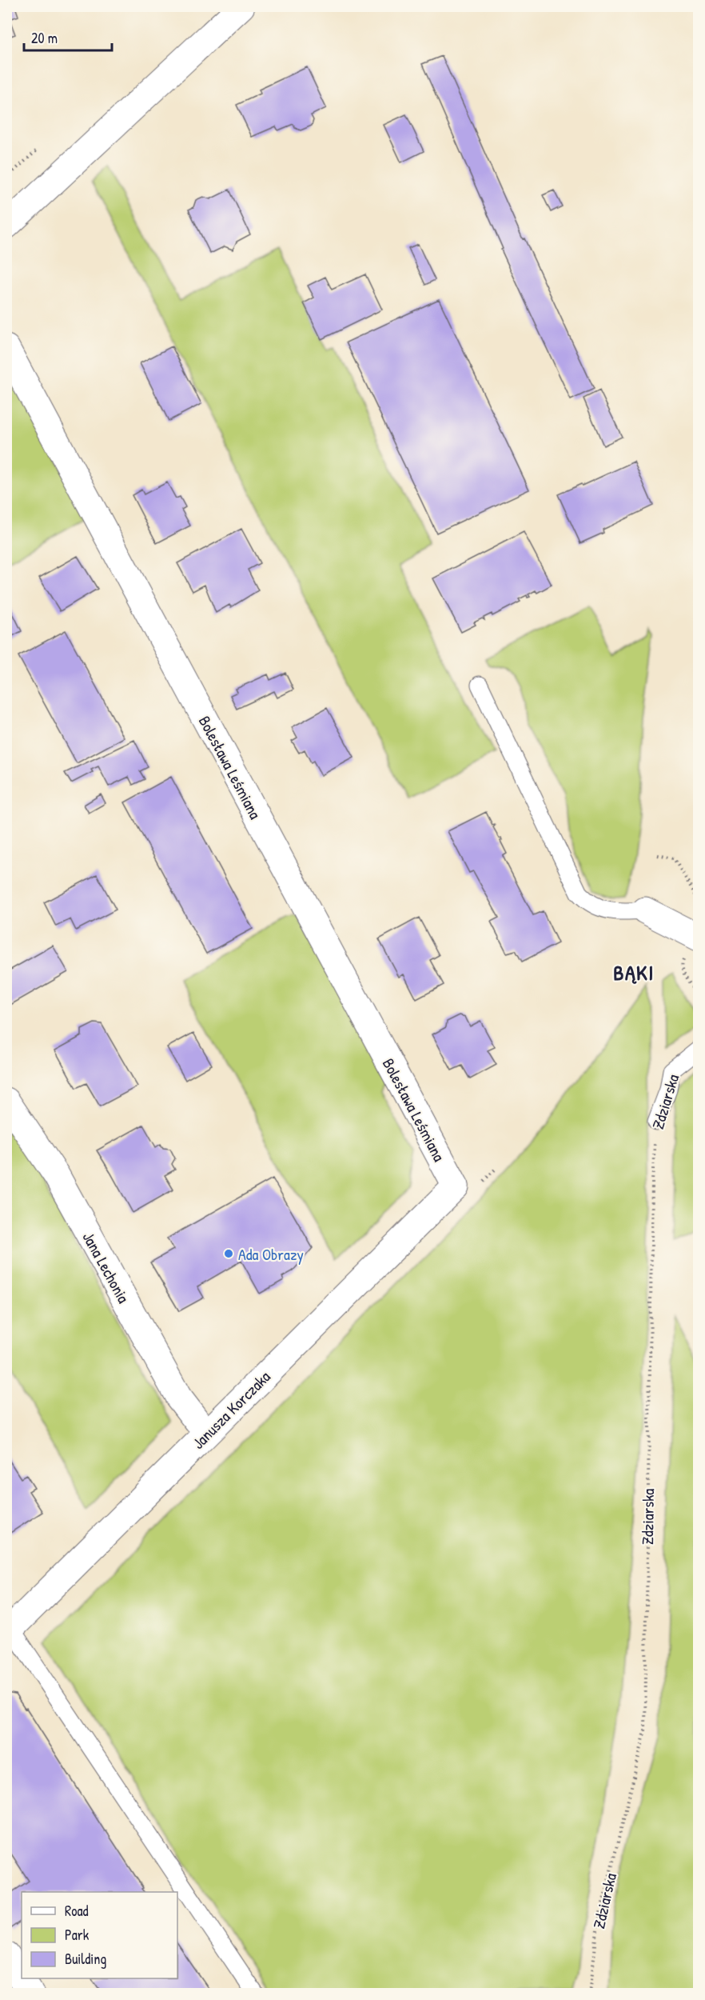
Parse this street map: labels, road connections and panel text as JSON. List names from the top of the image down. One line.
{"streets":{"street":["Bolesława Leśmiana","Jana Lechonia","Janusza Korczaka"],"lane":["Zdziarska"]},"crossings":[["Bolesława Leśmiana","Janusza Korczaka"],["Jana Lechonia","Janusza Korczaka"]],"districts":["BĄKI"],"places":["Ada Obrazy"],"legend":["Road","Park","Building"],"scale_bar":"20 m"}
